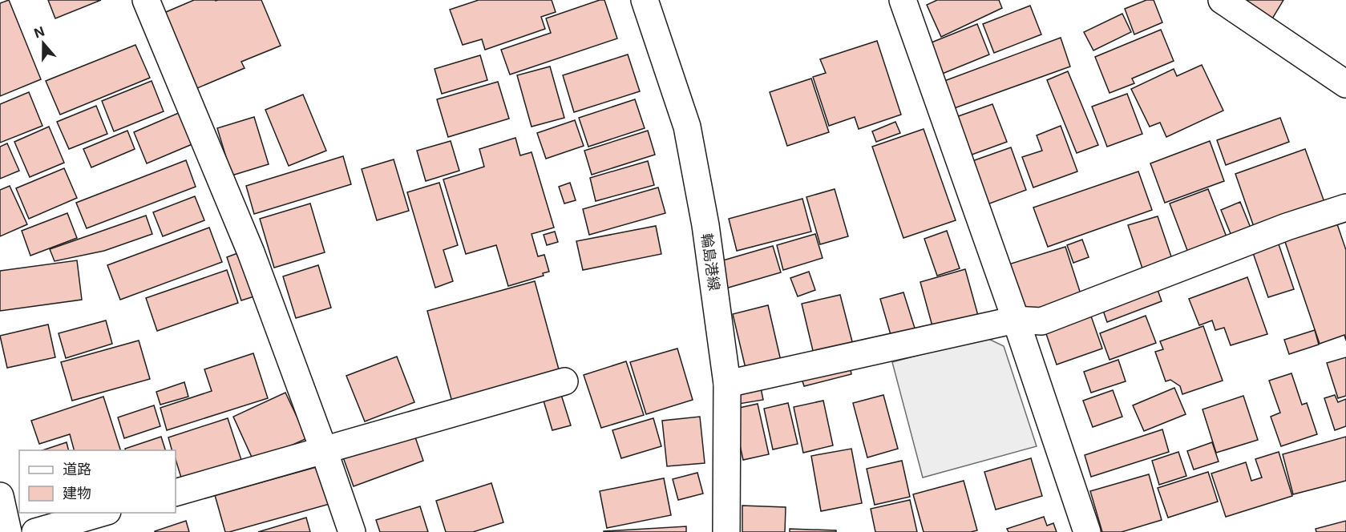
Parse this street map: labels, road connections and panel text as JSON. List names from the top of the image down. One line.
{"streets":{"street":["輪島港線"]},"legend":["道路","建物"],"north":"top"}
